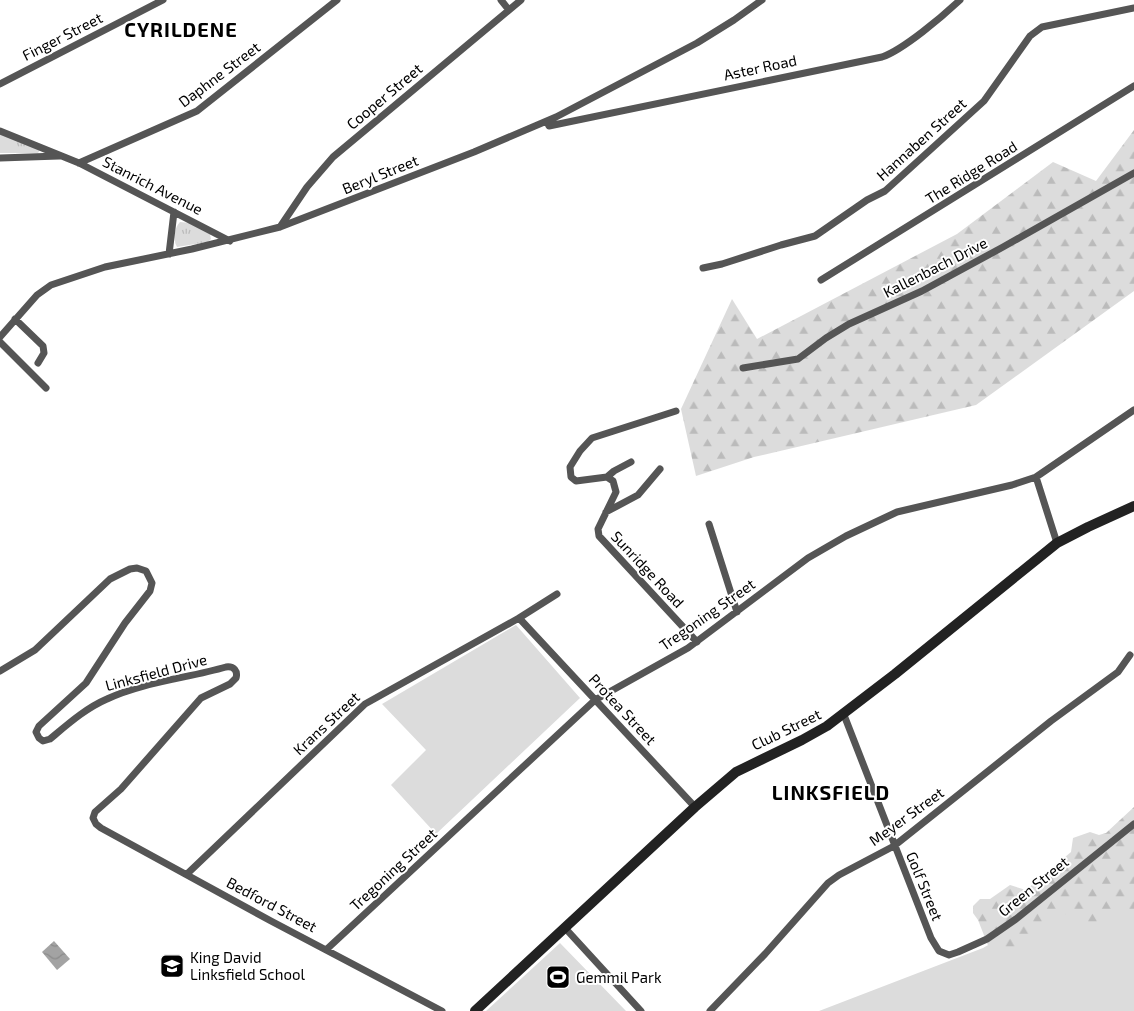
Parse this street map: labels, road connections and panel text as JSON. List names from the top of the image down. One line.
{"streets":{"main road":["Club Street"],"street":["Finger Street","Aster Road","Daphne Street","Cooper Street","Hannaben Street","The Ridge Road","Beryl Street","Stanrich Avenue","Kallenbach Drive","Sunridge Road","Tregoning Street","Linksfield Drive","Protea Street","Krans Street","Meyer Street","Golf Street","Green Street","Bedford Street"]},"crossings":[["Aster Road","Beryl Street"],["Daphne Street","Stanrich Avenue"],["Cooper Street","Beryl Street"],["Beryl Street","Stanrich Avenue"],["Sunridge Road","Tregoning Street"],["Tregoning Street","Protea Street"],["Tregoning Street","Bedford Street"],["Linksfield Drive","Bedford Street"],["Protea Street","Krans Street"],["Protea Street","Club Street"],["Krans Street","Bedford Street"],["Club Street","Golf Street"],["Meyer Street","Golf Street"],["Golf Street","Green Street"]],"districts":["CYRILDENE","LINKSFIELD"],"places":{"school or university":["King David Linksfield School"],"sports":["Gemmil Park"]}}
